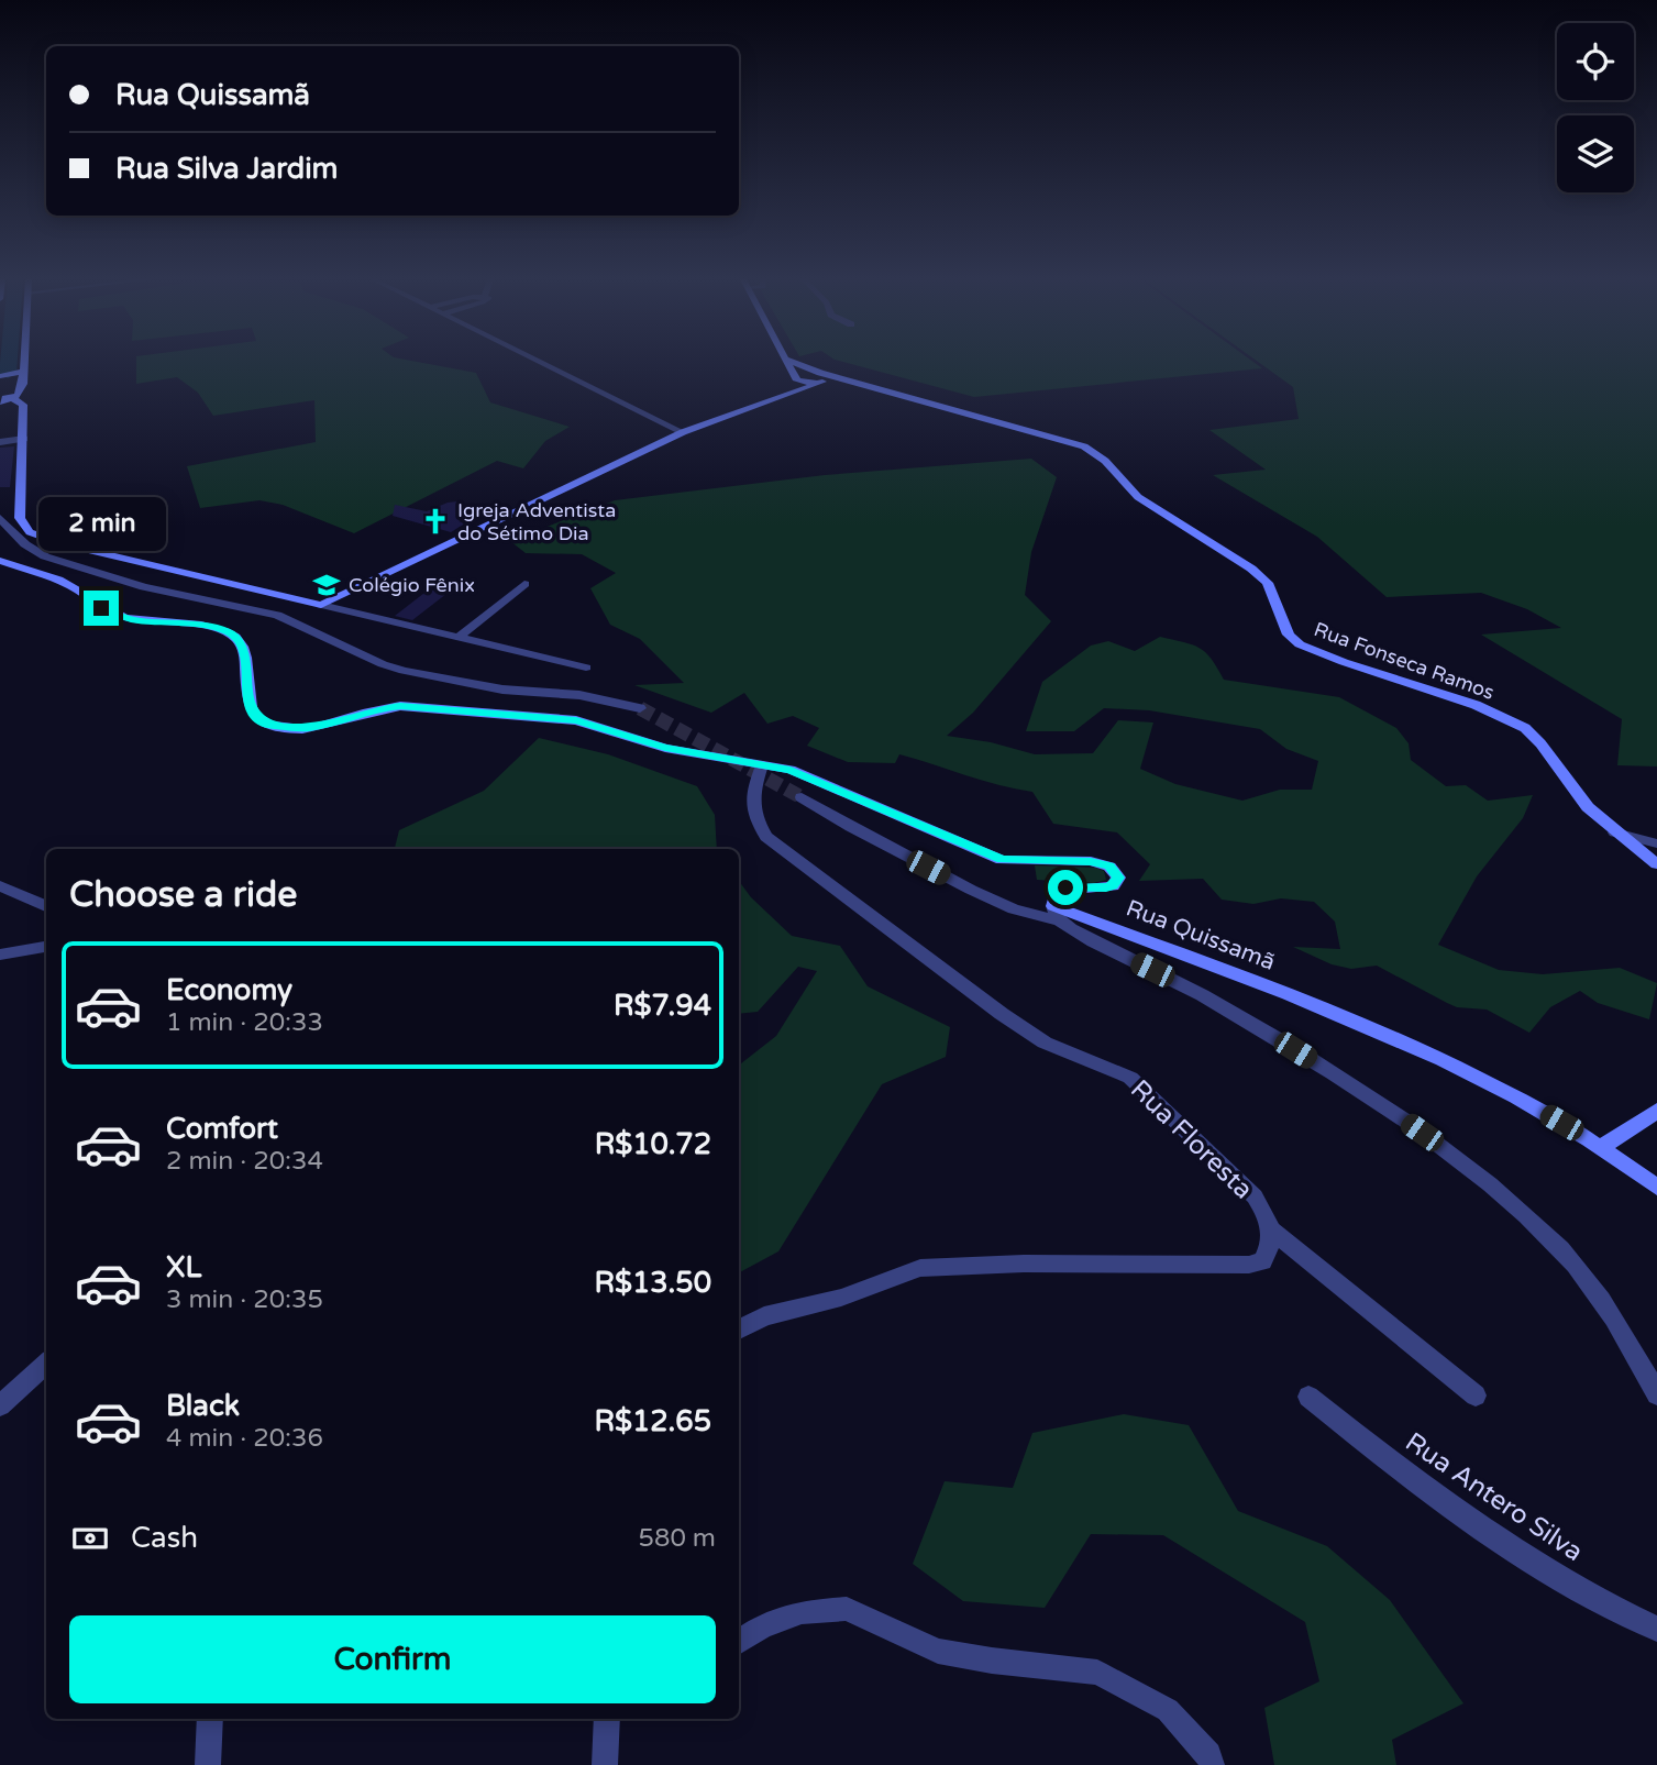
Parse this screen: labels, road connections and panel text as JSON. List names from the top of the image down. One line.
{"streets":{"street":["Rua Fonseca Ramos","Rua Quissamã","Rua Floresta","Rua Antero Silva"]},"crossings":[["Rua Quissamã","Rua Floresta"]],"places":{"church":["Igreja Adventista do Sétimo Dia"],"school or university":["Colégio Fênix"]},"page":{"banner":["Rua Quissamã","Rua Silva Jardim"],"bubble":"2 min","heading":"Choose a ride","list":[{"name":"Economy","note":"1 min · 20:33","value":"R$7.94"},{"name":"Comfort","note":"2 min · 20:34","value":"R$10.72"},{"name":"XL","note":"3 min · 20:35","value":"R$13.50"},{"name":"Black","note":"4 min · 20:36","value":"R$12.65"}],"pay":["Cash","580 m"],"buttons":"Confirm"}}
